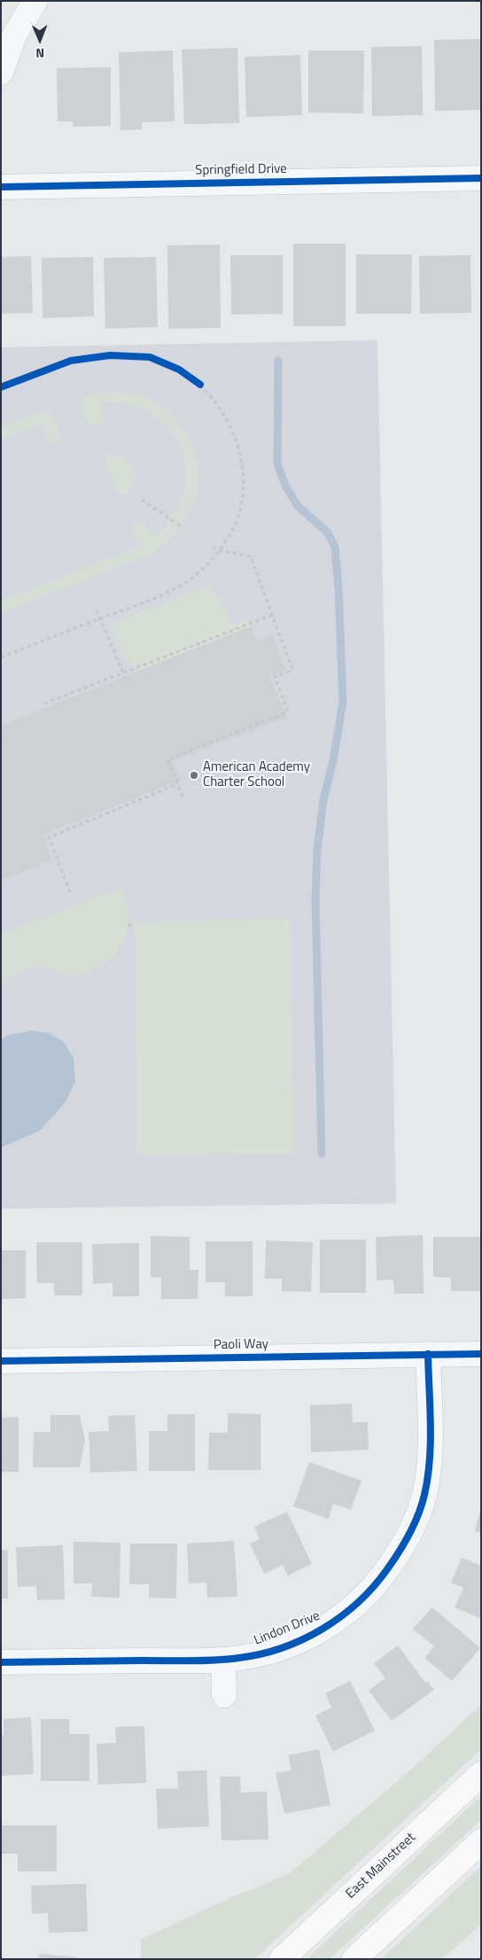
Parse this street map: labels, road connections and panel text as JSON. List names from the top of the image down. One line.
{"streets":{"main road":["East Mainstreet"],"street":["Springfield Drive","Paoli Way","Lindon Drive"]},"crossings":[["Paoli Way","Lindon Drive"]],"places":["American Academy Charter School"],"north":"bottom"}
